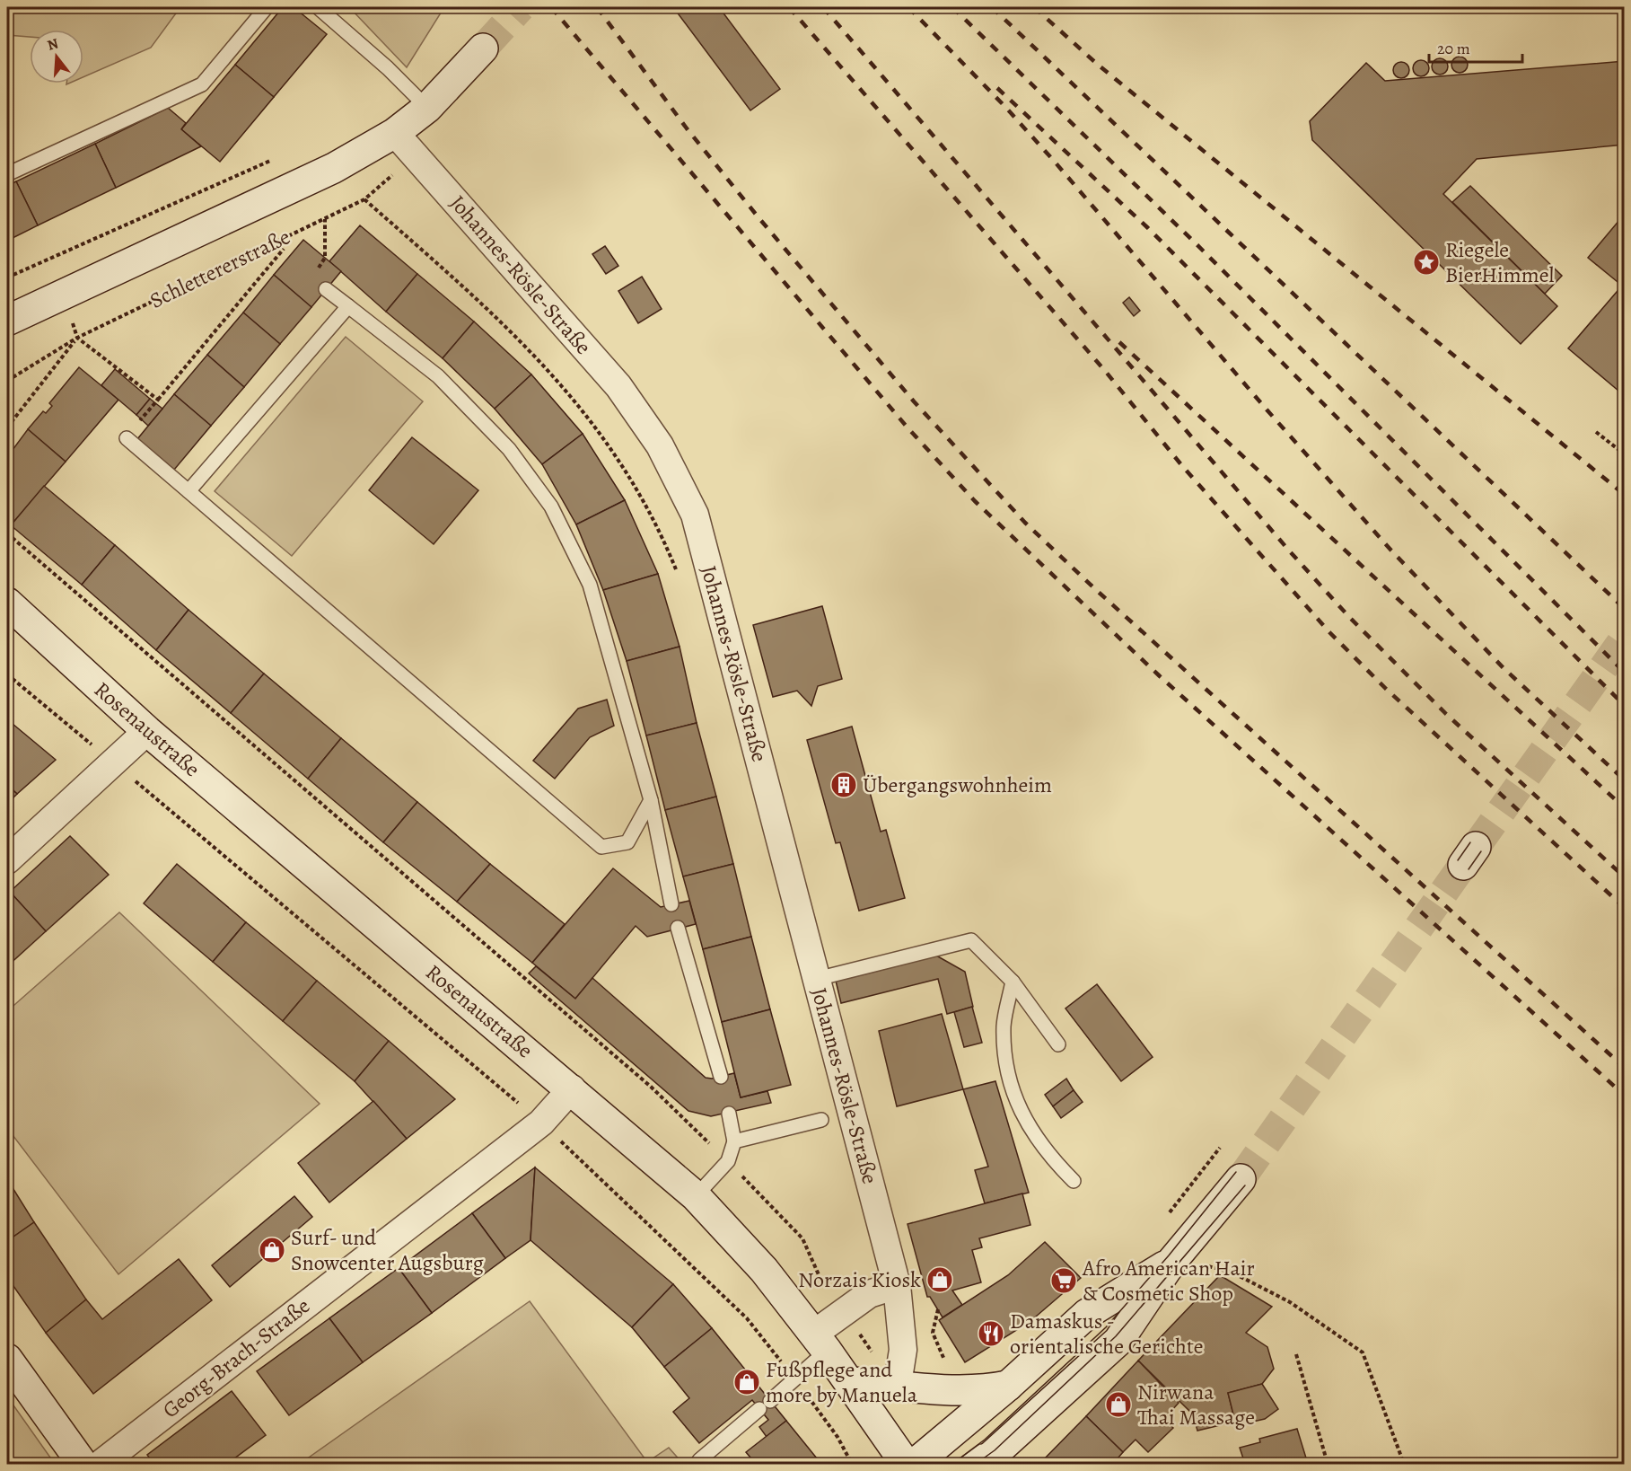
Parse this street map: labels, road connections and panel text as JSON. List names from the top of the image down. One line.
{"streets":{"street":["Schlettererstraße","Johannes-Rösle-Straße","Rosenaustraße","Georg-Brach-Straße"]},"crossings":[["Schlettererstraße","Johannes-Rösle-Straße"],["Rosenaustraße","Georg-Brach-Straße"]],"places":{"place":["Riegele BierHimmel"],"building":["Übergangswohnheim"],"shop":["Surf- und Snowcenter Augsburg","Norzais Kiosk","Fußpflege and more by Manuela","Nirwana Thai Massage"],"supermarket":["Afro American Hair & Cosmetic Shop"],"restaurant":["Damaskus - orientalische Gerichte"]},"scale_bar":"20 m","north":"top"}
